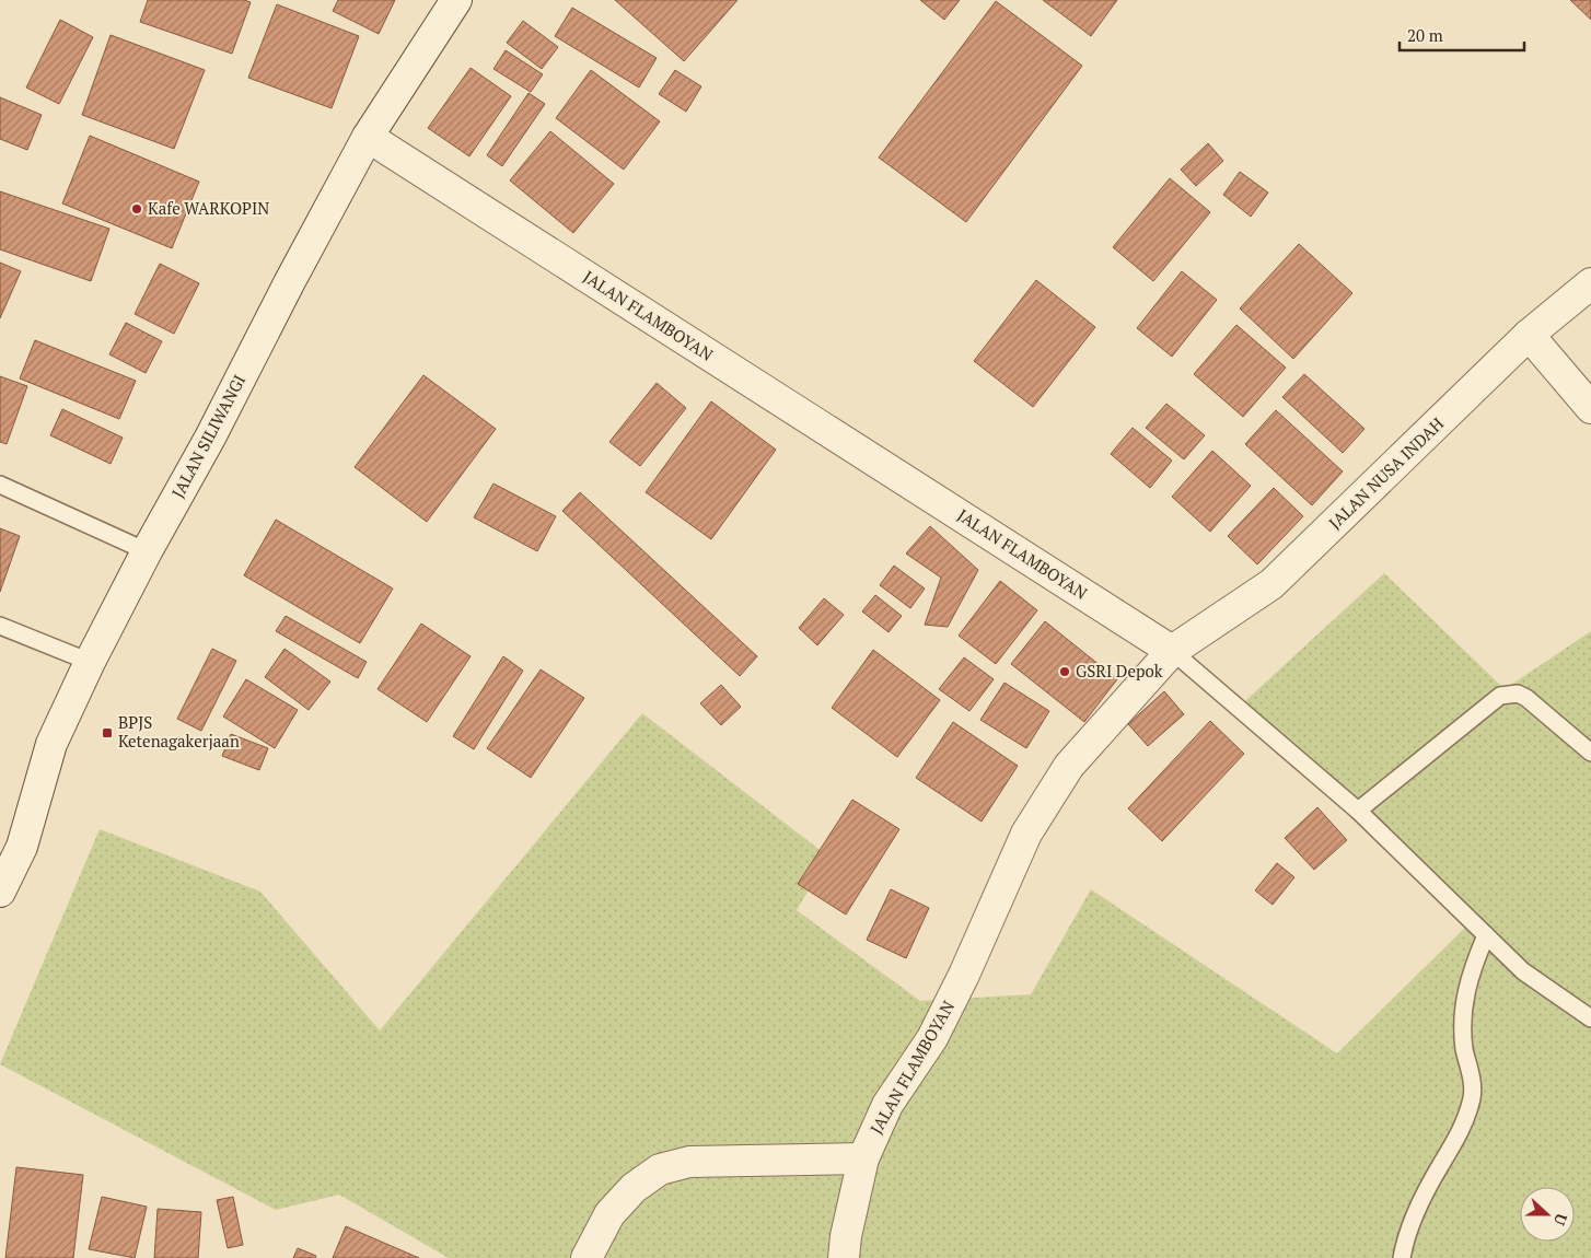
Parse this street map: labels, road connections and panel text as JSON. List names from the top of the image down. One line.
{"streets":{"street":["JALAN FLAMBOYAN","JALAN SILIWANGI","JALAN NUSA INDAH"]},"crossings":[["JALAN FLAMBOYAN","JALAN SILIWANGI"],["JALAN FLAMBOYAN","JALAN NUSA INDAH"]],"places":{"other":["Kafe WARKOPIN","GSRI Depok"],"transit":["BPJS Ketenagakerjaan"]},"scale_bar":"20 m","north":"right"}
